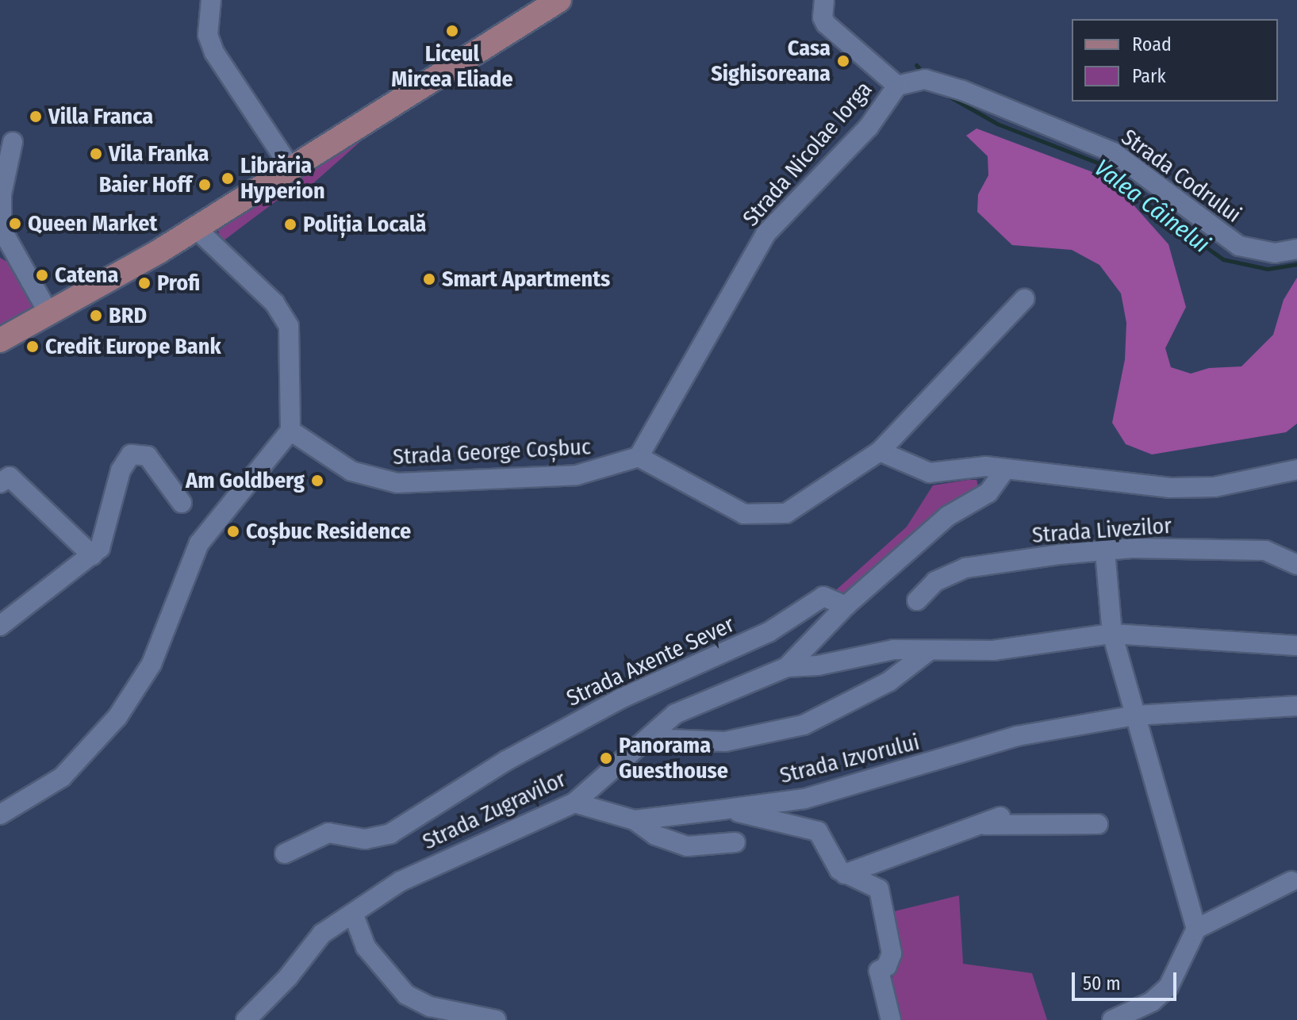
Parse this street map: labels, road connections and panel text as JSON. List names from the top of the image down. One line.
{"streets":{"street":["Strada Nicolae Iorga","Strada Codrului","Strada George Coșbuc","Strada Livezilor","Strada Axente Sever","Strada Izvorului","Strada Zugravilor"]},"crossings":[["Strada Nicolae Iorga","Strada Codrului"],["Strada Nicolae Iorga","Strada George Coșbuc"],["Strada Axente Sever","Strada Zugravilor"],["Strada Izvorului","Strada Zugravilor"]],"water":["Valea Câinelui"],"places":["Liceul Mircea Eliade","Casa Sighisoreana","Villa Franca","Vila Franka","Librăria Hyperion","Baier Hoff","Queen Market","Poliția Locală","Catena","Smart Apartments","Profi","BRD","Credit Europe Bank","Am Goldberg","Coșbuc Residence","Panorama Guesthouse"],"legend":["Road","Park"],"scale_bar":"50 m"}
